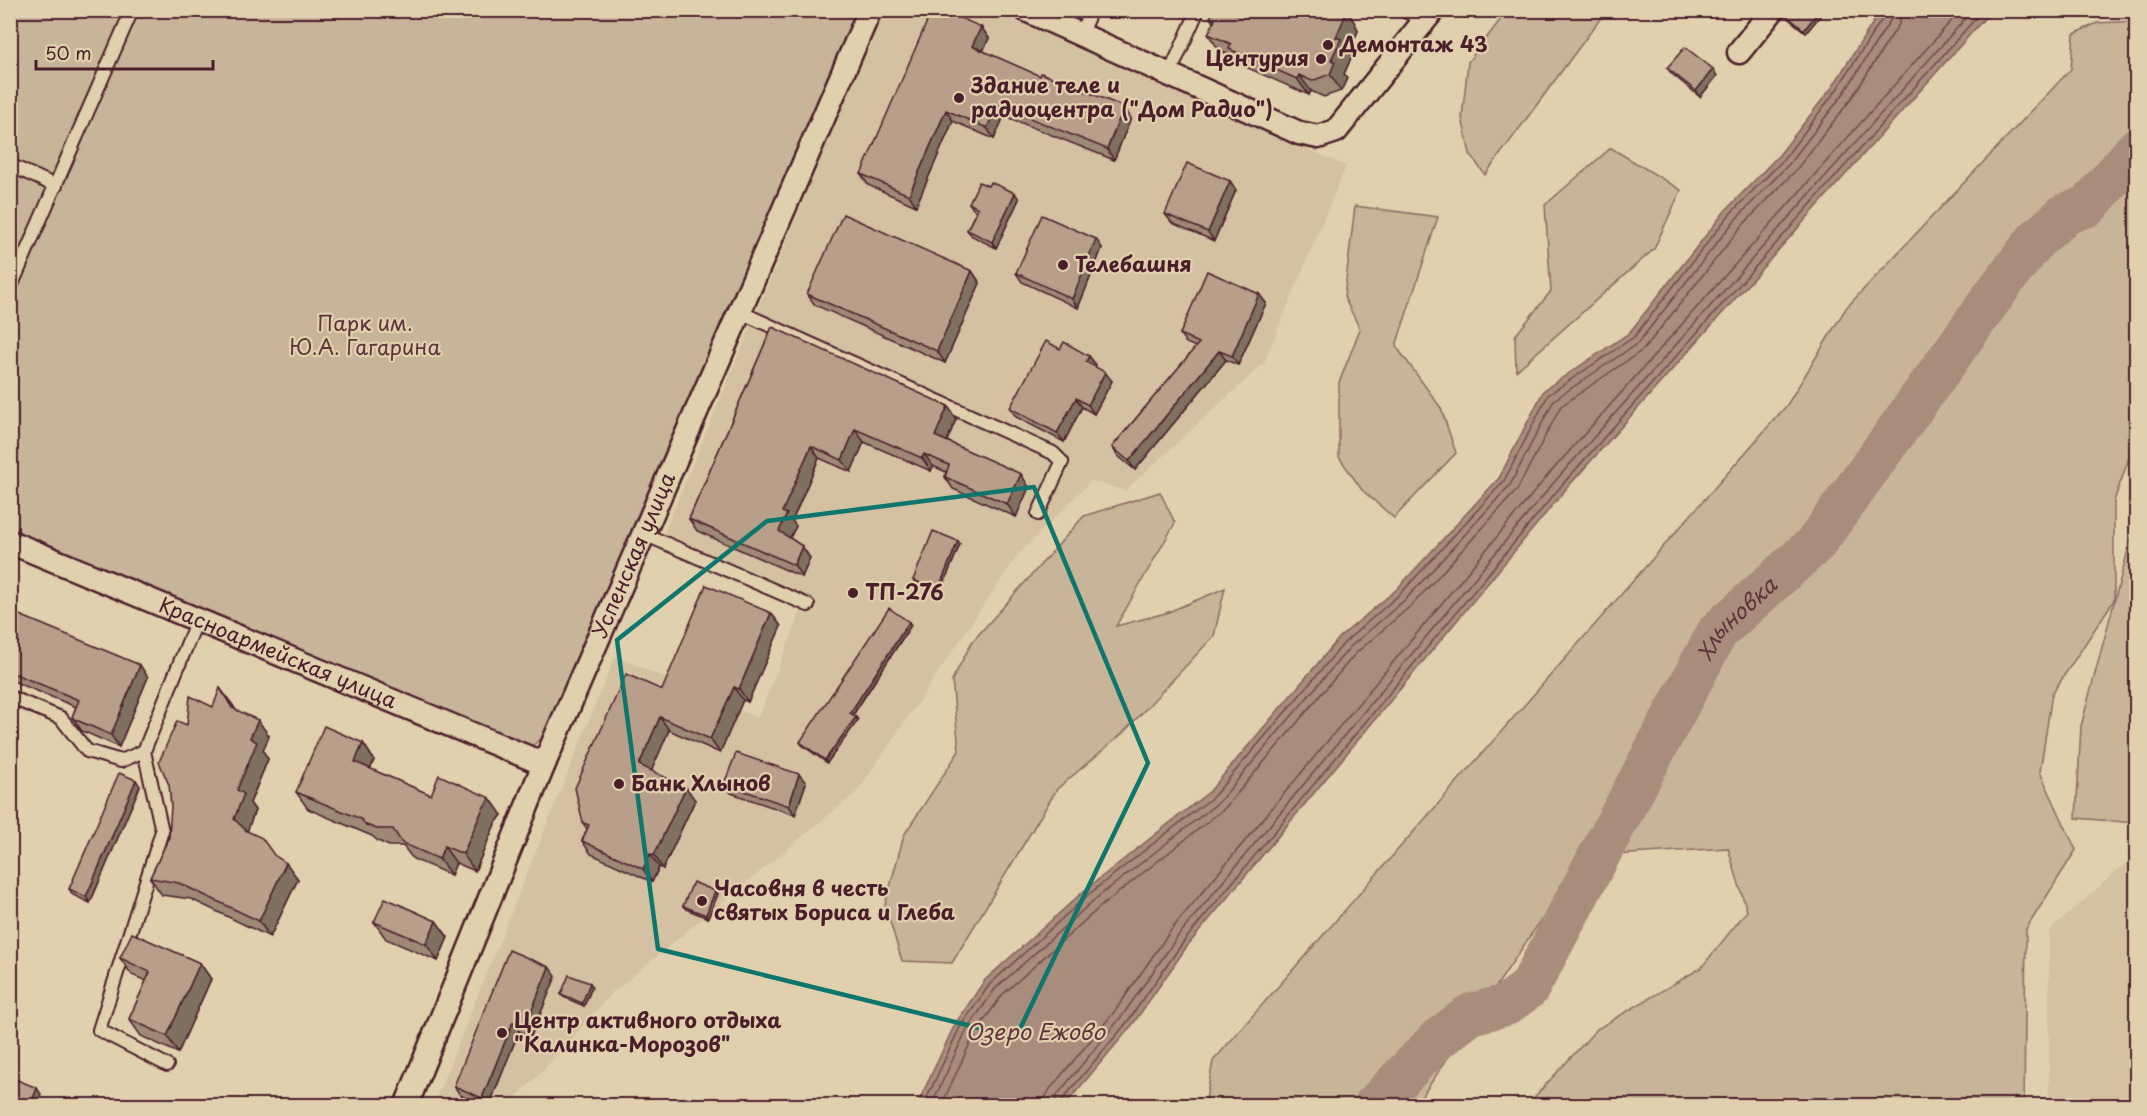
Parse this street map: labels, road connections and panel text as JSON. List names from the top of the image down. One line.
{"streets":{"street":["Успенская улица","Красноармейская улица"]},"crossings":[["Успенская улица","Красноармейская улица"]],"water":["Хлыновка","Озеро Ежово"],"parks":["Парк им. Ю.А. Гагарина"],"places":["Демонтаж 43","Центурия","Здание теле и радиоцентра (\"Дом Радио\")","Телебашня","ТП-276","Банк Хлынов","Часовня в честь святых Бориса и Глеба","Центр активного отдыха \"Калинка-Морозов\""],"scale_bar":"50 m"}
